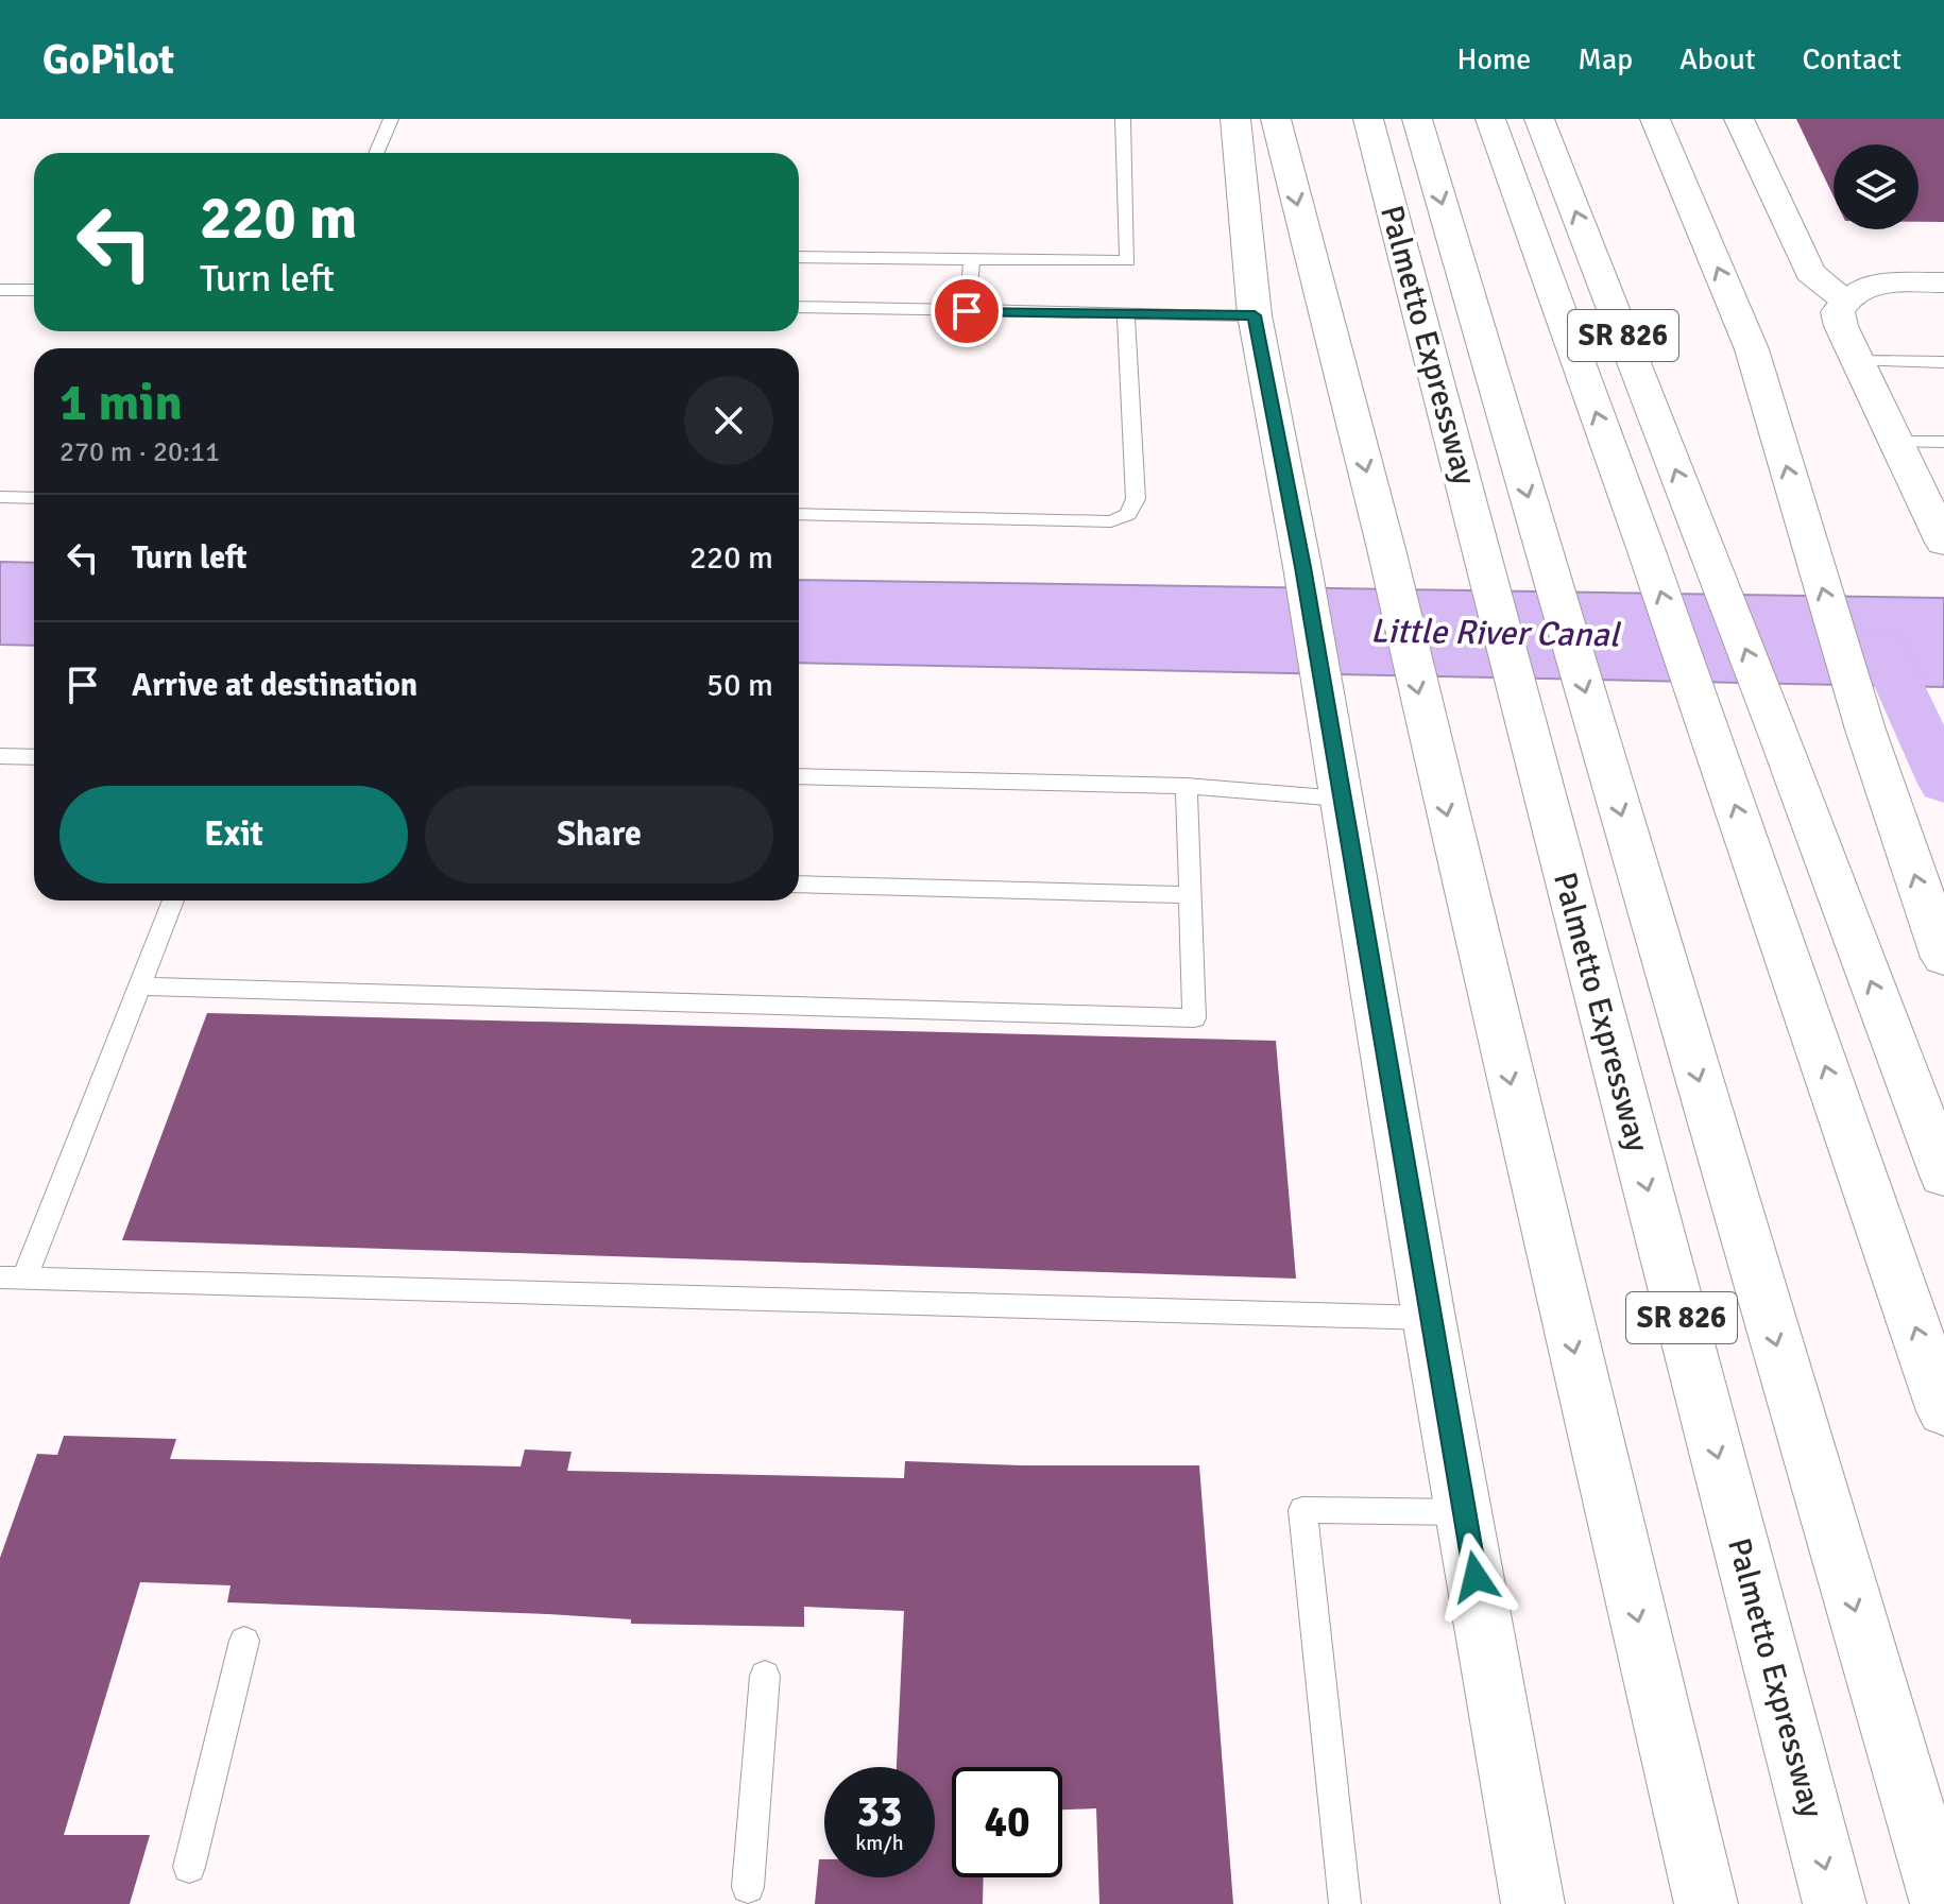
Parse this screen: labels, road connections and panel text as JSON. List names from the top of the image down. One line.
{"streets":{"main road":["SR 826","Palmetto Expressway"]},"water":["Little River Canal"],"page":{"header":"GoPilot","nav":["Home","Map","About","Contact"],"turn":["220 m","Turn left"],"heading":["1 min","270 m · 20:11"],"list":[{"name":"Turn left","value":"220 m"},{"name":"Arrive at destination","value":"50 m"}],"buttons":["Exit","Share"],"speed":"33 km/h","limit":"40"}}
